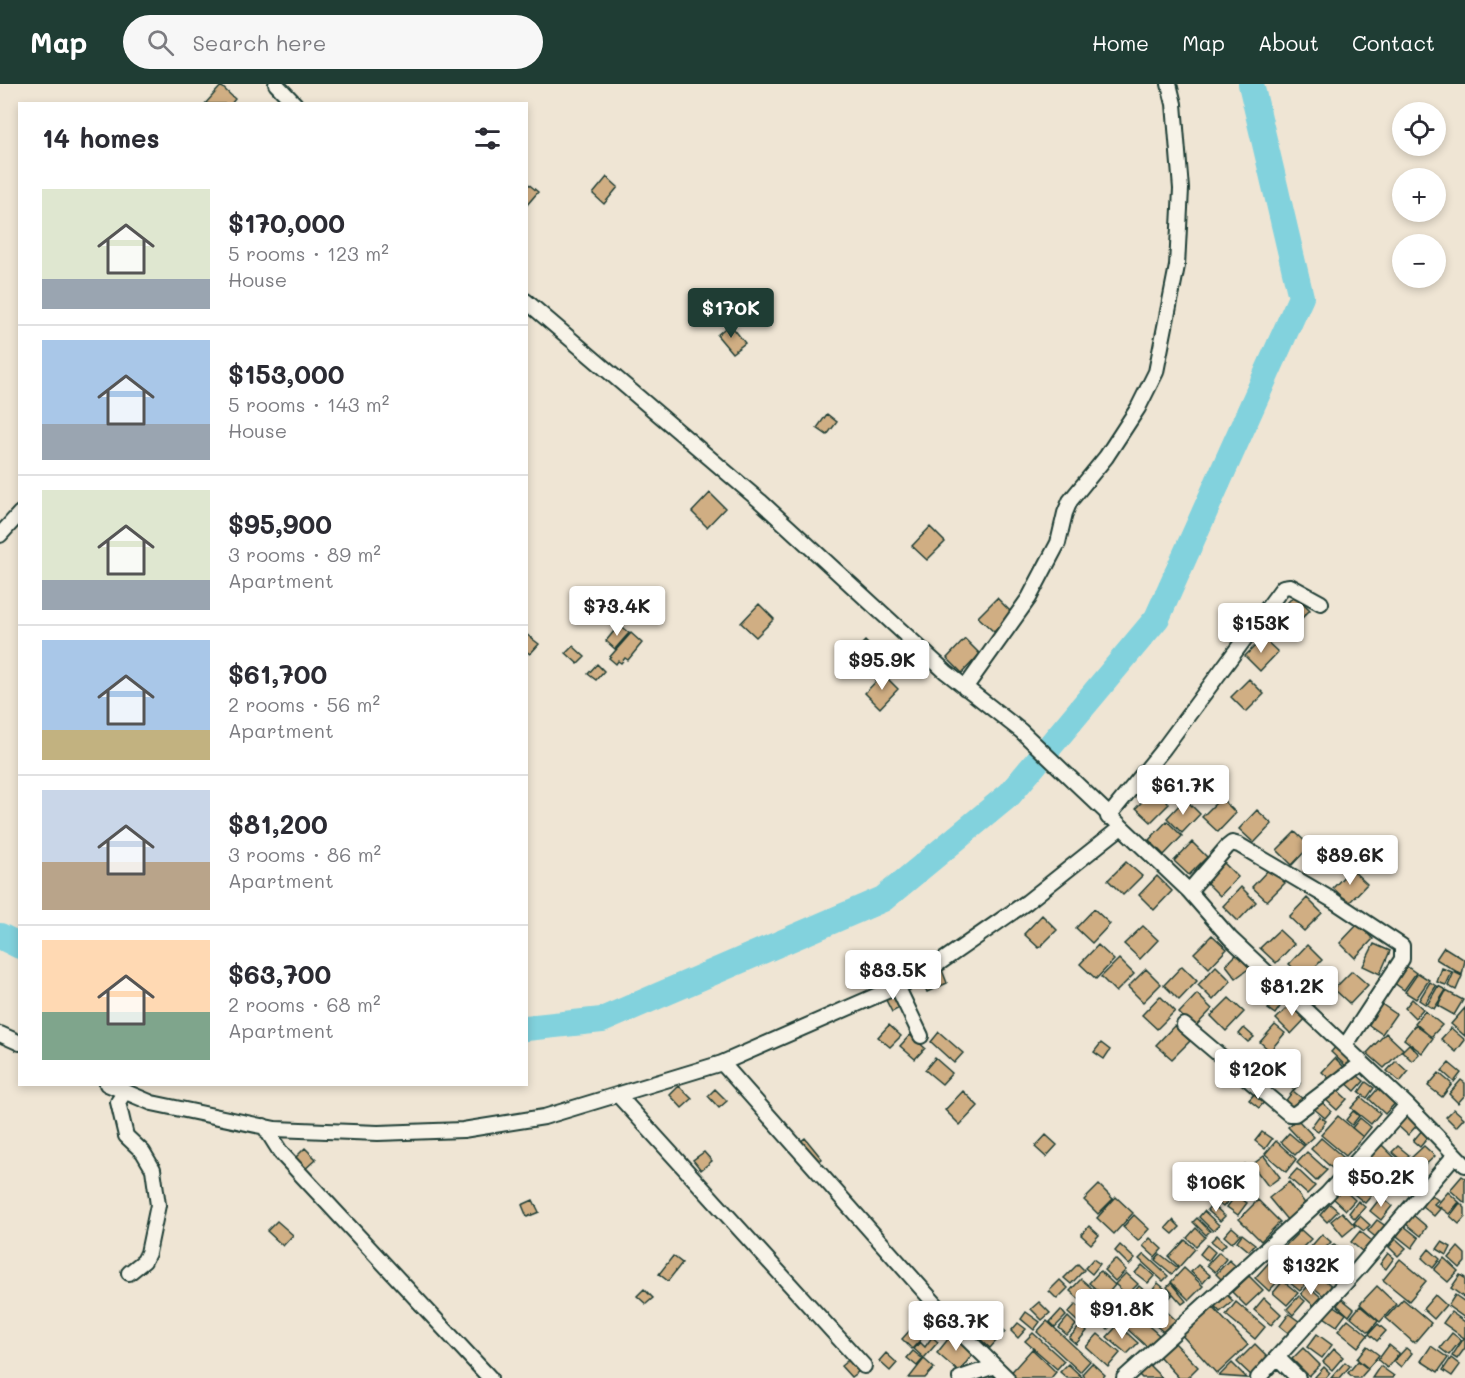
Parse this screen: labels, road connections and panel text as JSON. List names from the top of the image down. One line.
{"page":{"header":"Map","search":"Search here","nav":["Home","Map","About","Contact"],"map_buttons":["+","−"],"heading":"14 homes","list":[{"name":"$170,000","note":"5 rooms · 123 m² · House"},{"name":"$153,000","note":"5 rooms · 143 m² · House"},{"name":"$95,900","note":"3 rooms · 89 m² · Apartment"},{"name":"$61,700","note":"2 rooms · 56 m² · Apartment"},{"name":"$81,200","note":"3 rooms · 86 m² · Apartment"},{"name":"$63,700","note":"2 rooms · 68 m² · Apartment"}],"price":["$170K","$73.4K","$153K","$95.9K","$61.7K","$89.6K","$83.5K","$81.2K","$120K","$50.2K","$106K","$132K","$91.8K","$63.7K"]}}
